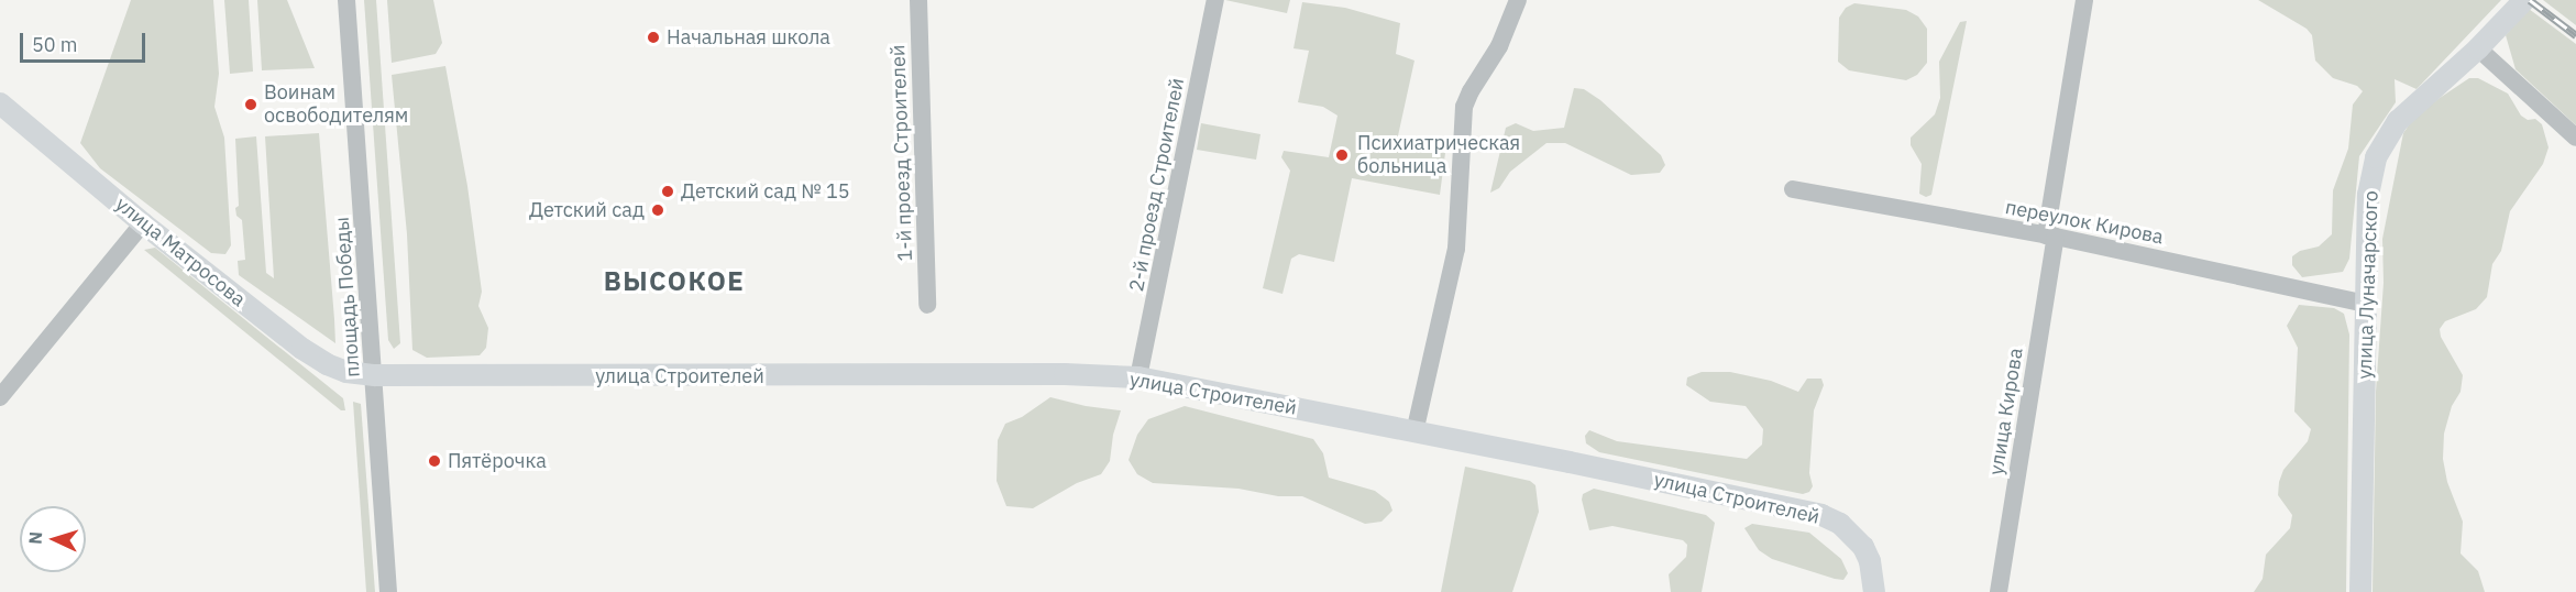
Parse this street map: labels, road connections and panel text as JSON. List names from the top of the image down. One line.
{"streets":{"main road":["улица Матросова","улица Луначарского","улица Строителей"],"street":["1-й проезд Строителей","2-й проезд Строителей","переулок Кирова","площадь Победы","улица Кирова"]},"crossings":[["2-й проезд Строителей","улица Строителей"],["переулок Кирова","улица Луначарского"],["переулок Кирова","улица Кирова"],["улица Матросова","площадь Победы"],["улица Матросова","улица Строителей"],["площадь Победы","улица Строителей"]],"districts":["ВЫСОКОЕ"],"places":["Начальная школа","Воинам освободителям","Психиатрическая больница","Детский сад № 15","Детский сад","Пятёрочка"],"scale_bar":"50 m","north":"left"}
